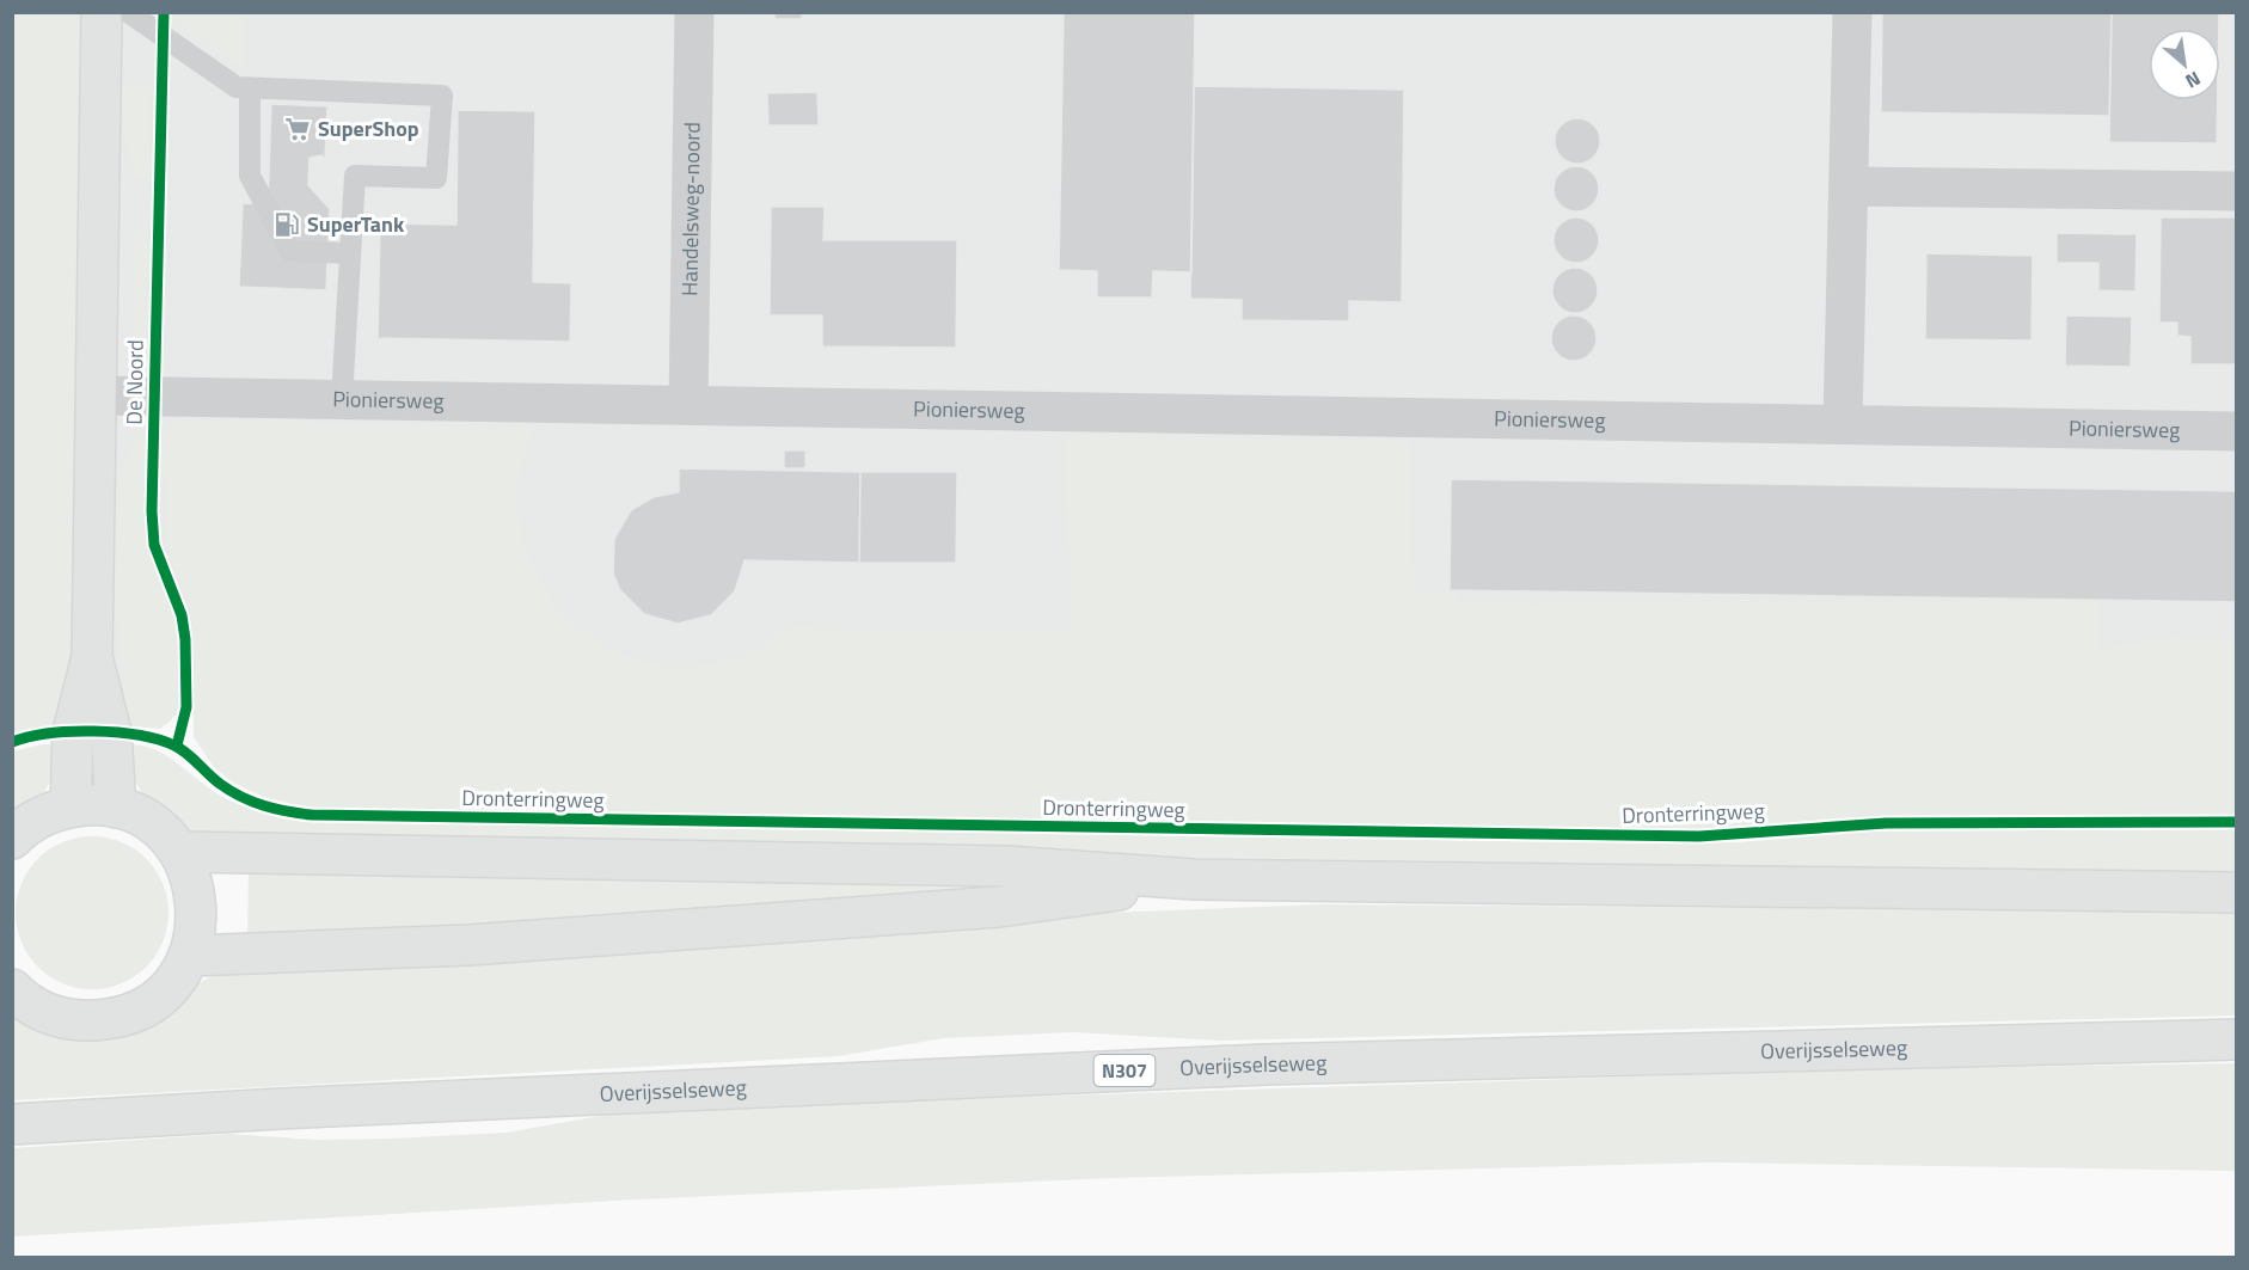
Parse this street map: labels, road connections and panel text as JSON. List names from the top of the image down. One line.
{"streets":{"main road":["De Noord","Overijsselseweg","N307"],"street":["Handelsweg-noord","Pioniersweg"],"cycle path":["Dronterringweg"]},"crossings":[["Handelsweg-noord","Pioniersweg"],["De Noord","Pioniersweg"]],"places":{"supermarket":["SuperShop"],"fuel station":["SuperTank"]},"north":"bottom right"}
